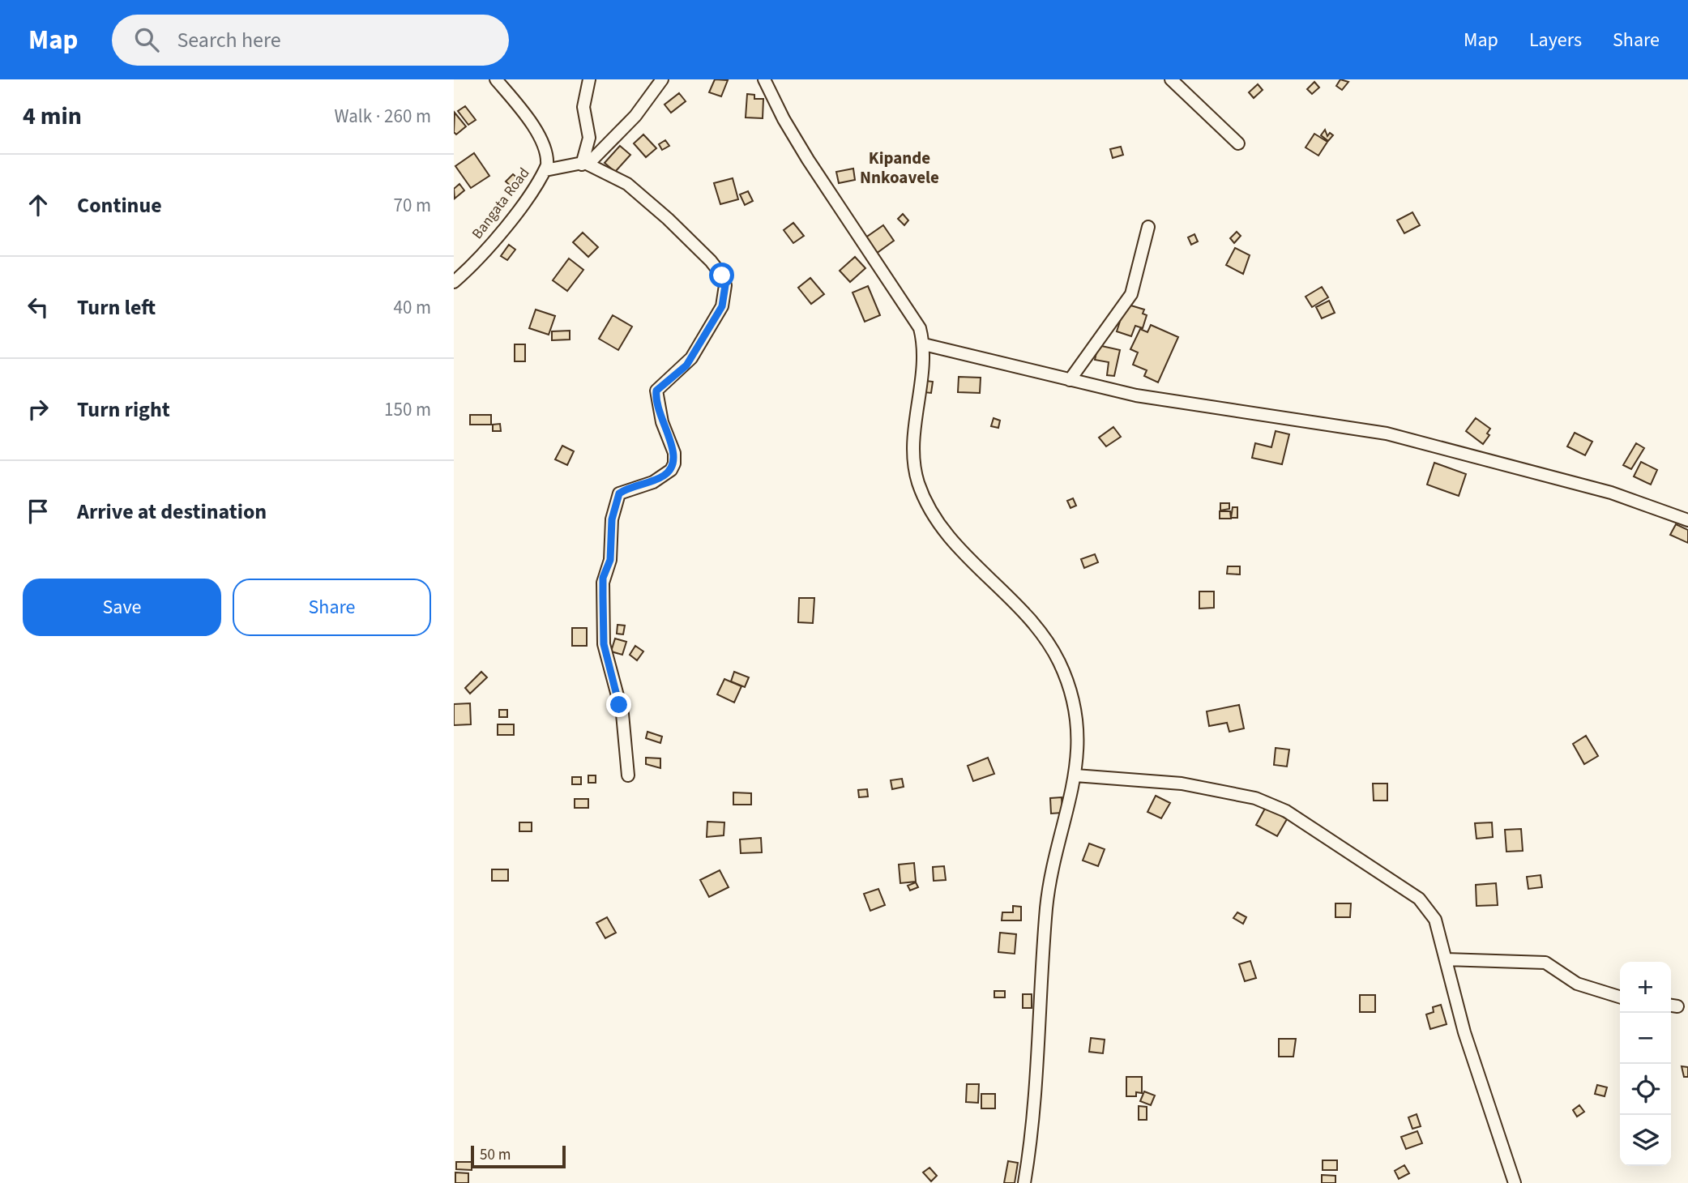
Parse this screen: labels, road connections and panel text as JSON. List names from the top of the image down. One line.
{"streets":{"street":["Bangata Road"]},"districts":["Kipande Nnkoavele"],"scale_bar":"50 m","page":{"header":"Map","search":"Search here","nav":["Map","Layers","Share"],"heading":["4 min","Walk · 260 m"],"list":[["Continue","70 m"],["Turn left","40 m"],["Turn right","150 m"],"Arrive at destination"],"buttons":["Save","Share"],"map_buttons":["+","−"],"scale":"50 m"}}
